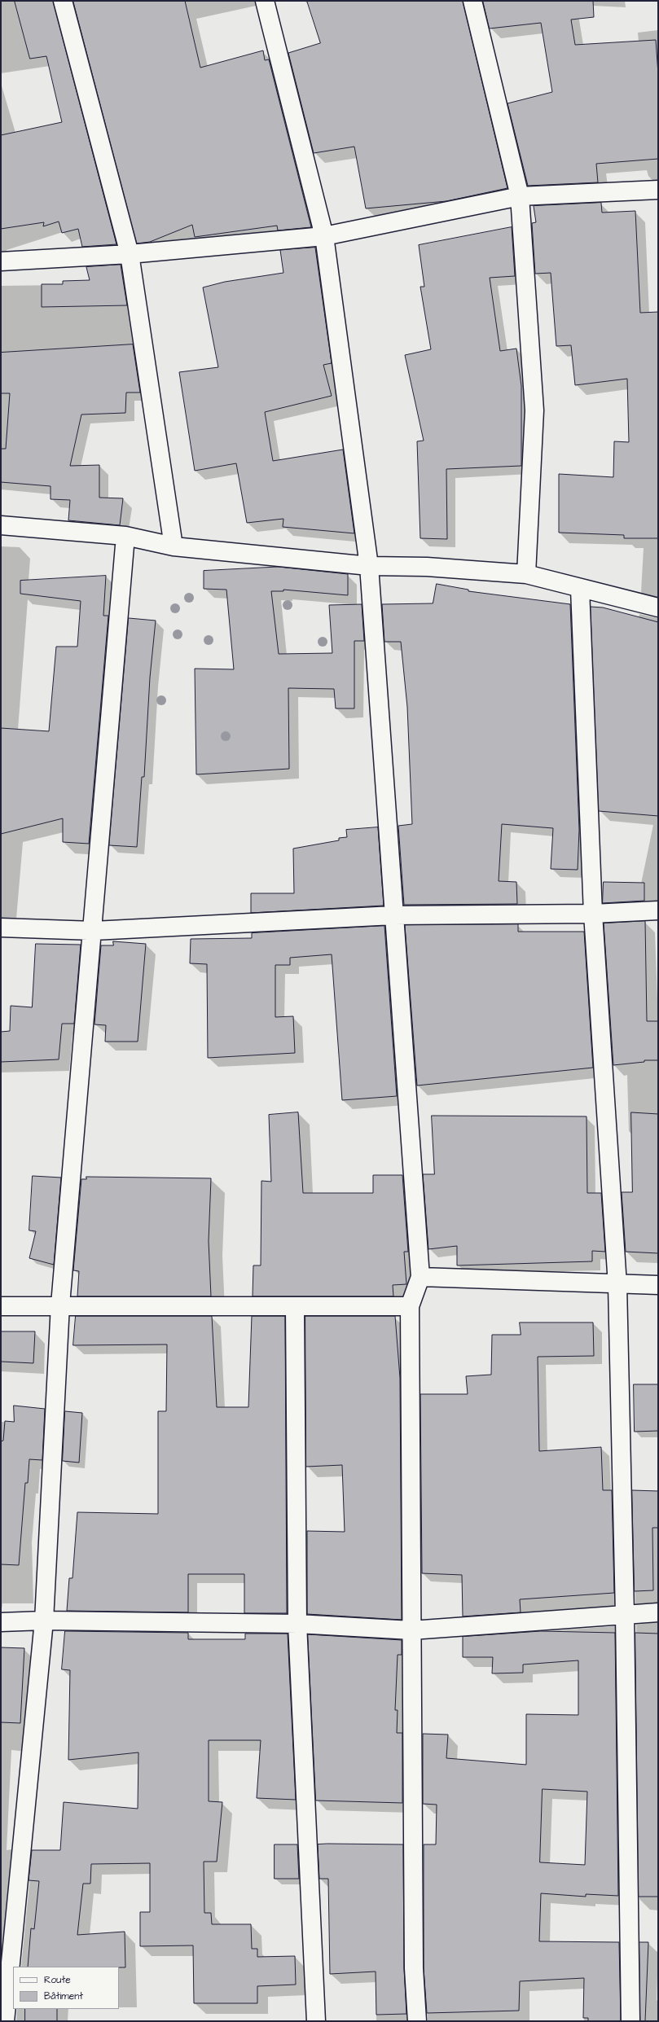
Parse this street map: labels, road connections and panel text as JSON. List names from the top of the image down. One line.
{"legend":["Route","Bâtiment"]}
